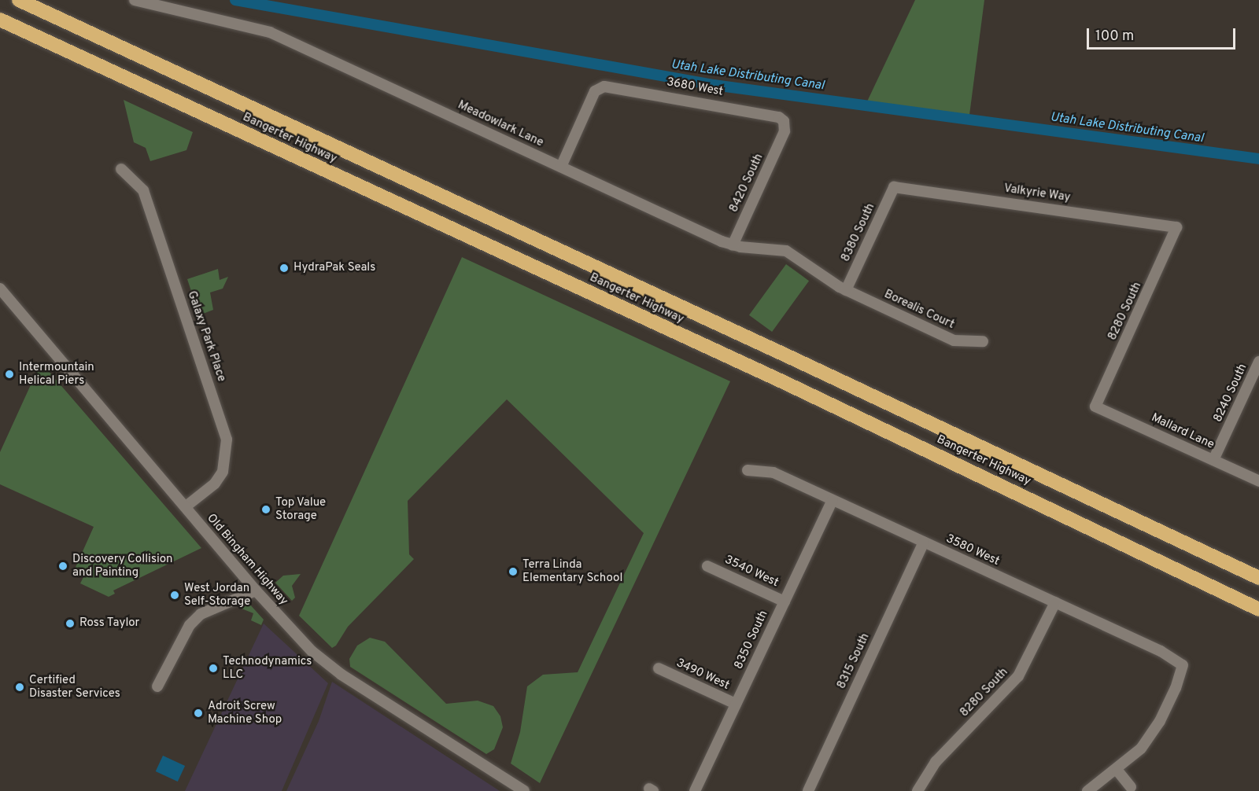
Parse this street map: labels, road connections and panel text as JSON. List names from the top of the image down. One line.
{"streets":{"highway":["Bangerter Highway"],"street":["3680 West","Meadowlark Lane","8420 South","Valkyrie Way","8380 South","Borealis Court","8280 South","Galaxy Park Place","8240 South","Mallard Lane","3580 West","Old Bingham Highway","3540 West","8350 South","8315 South","3490 West"]},"crossings":[["3680 West","Meadowlark Lane"],["3680 West","8420 South"],["Meadowlark Lane","8420 South"],["Meadowlark Lane","8380 South"],["Meadowlark Lane","Borealis Court"],["Valkyrie Way","8380 South"],["Valkyrie Way","8280 South"],["8380 South","Borealis Court"],["8280 South","Mallard Lane"],["8280 South","3580 West"],["Galaxy Park Place","Old Bingham Highway"],["8240 South","Mallard Lane"],["3580 West","8350 South"],["3580 West","8315 South"],["3540 West","8350 South"],["8350 South","3490 West"]],"water":["Utah Lake Distributing Canal"],"places":["HydraPak Seals","Intermountain Helical Piers","Top Value Storage","Discovery Collision and Painting","Terra Linda Elementary School","West Jordan Self-Storage","Ross Taylor","Technodynamics LLC","Certified Disaster Services","Adroit Screw Machine Shop"],"scale_bar":"100 m"}
